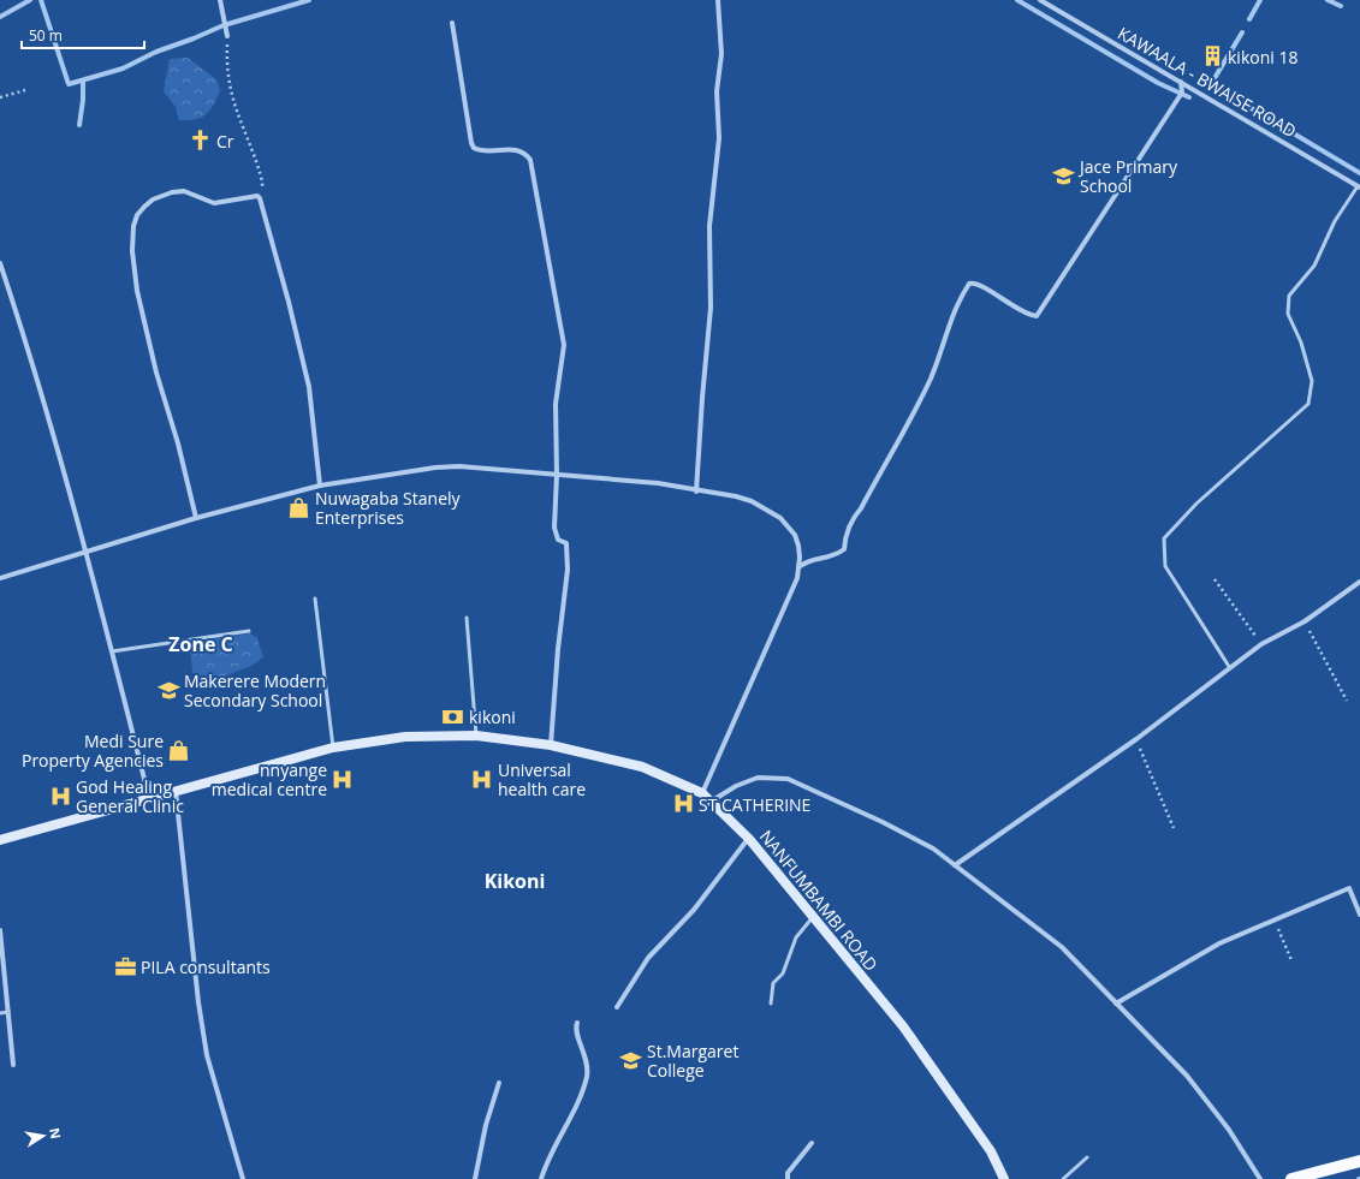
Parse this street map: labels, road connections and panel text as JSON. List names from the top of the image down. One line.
{"streets":{"street":["KAWAALA - BWAISE ROAD","NANFUMBAMBI ROAD"]},"districts":["Zone C","Kikoni"],"places":{"building":["kikoni 18"],"church":["Cr"],"school or university":["Jace Primary School","Makerere Modern Secondary School","St.Margaret College"],"shop":["Nuwagaba Stanely Enterprises","Medi Sure Property Agencies"],"bank":["kikoni"],"hospital":["nnyange medical centre","Universal health care","God Healing General Clinic","ST CATHERINE"],"office":["PILA consultants"]},"scale_bar":"50 m","north":"right"}
